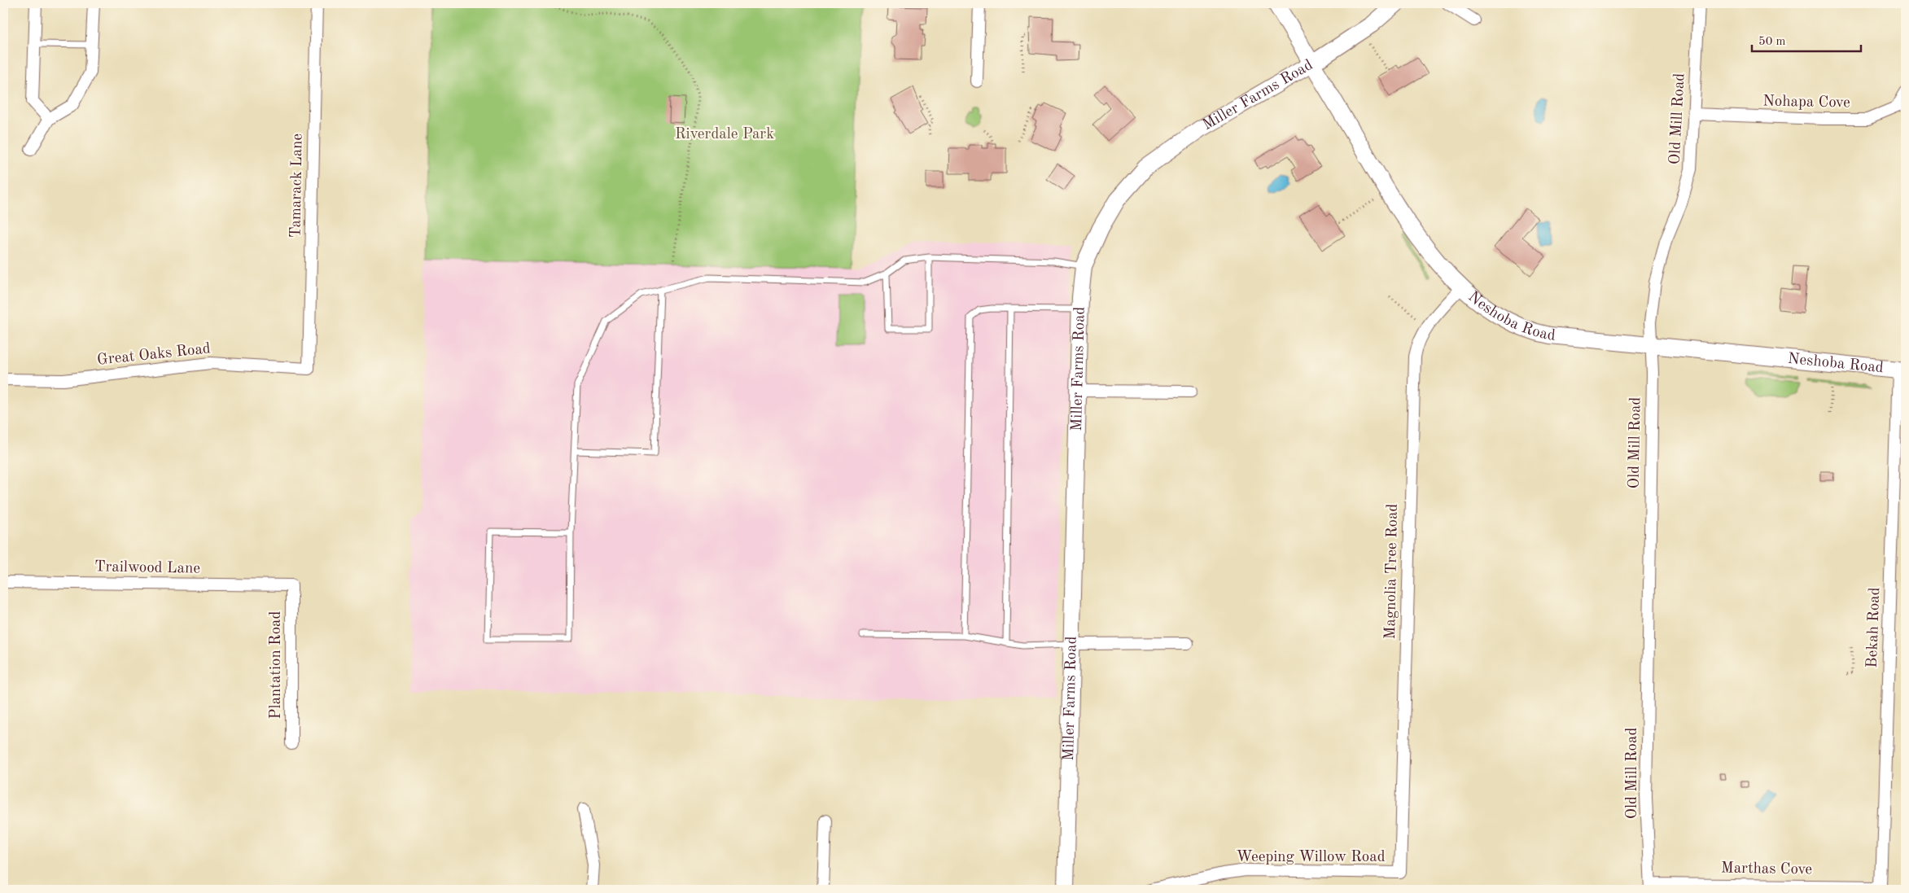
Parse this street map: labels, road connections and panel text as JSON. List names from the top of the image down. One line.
{"streets":{"street":["Miller Farms Road","Nohapa Cove","Old Mill Road","Tamarack Lane","Neshoba Road","Great Oaks Road","Trailwood Lane","Magnolia Tree Road","Bekah Road","Plantation Road","Weeping Willow Road","Marthas Cove"]},"crossings":[["Miller Farms Road","Neshoba Road"],["Nohapa Cove","Old Mill Road"],["Old Mill Road","Neshoba Road"],["Old Mill Road","Marthas Cove"],["Tamarack Lane","Great Oaks Road"],["Neshoba Road","Magnolia Tree Road"],["Neshoba Road","Bekah Road"],["Trailwood Lane","Plantation Road"],["Magnolia Tree Road","Weeping Willow Road"],["Bekah Road","Marthas Cove"]],"parks":["Riverdale Park"],"scale_bar":"50 m"}
